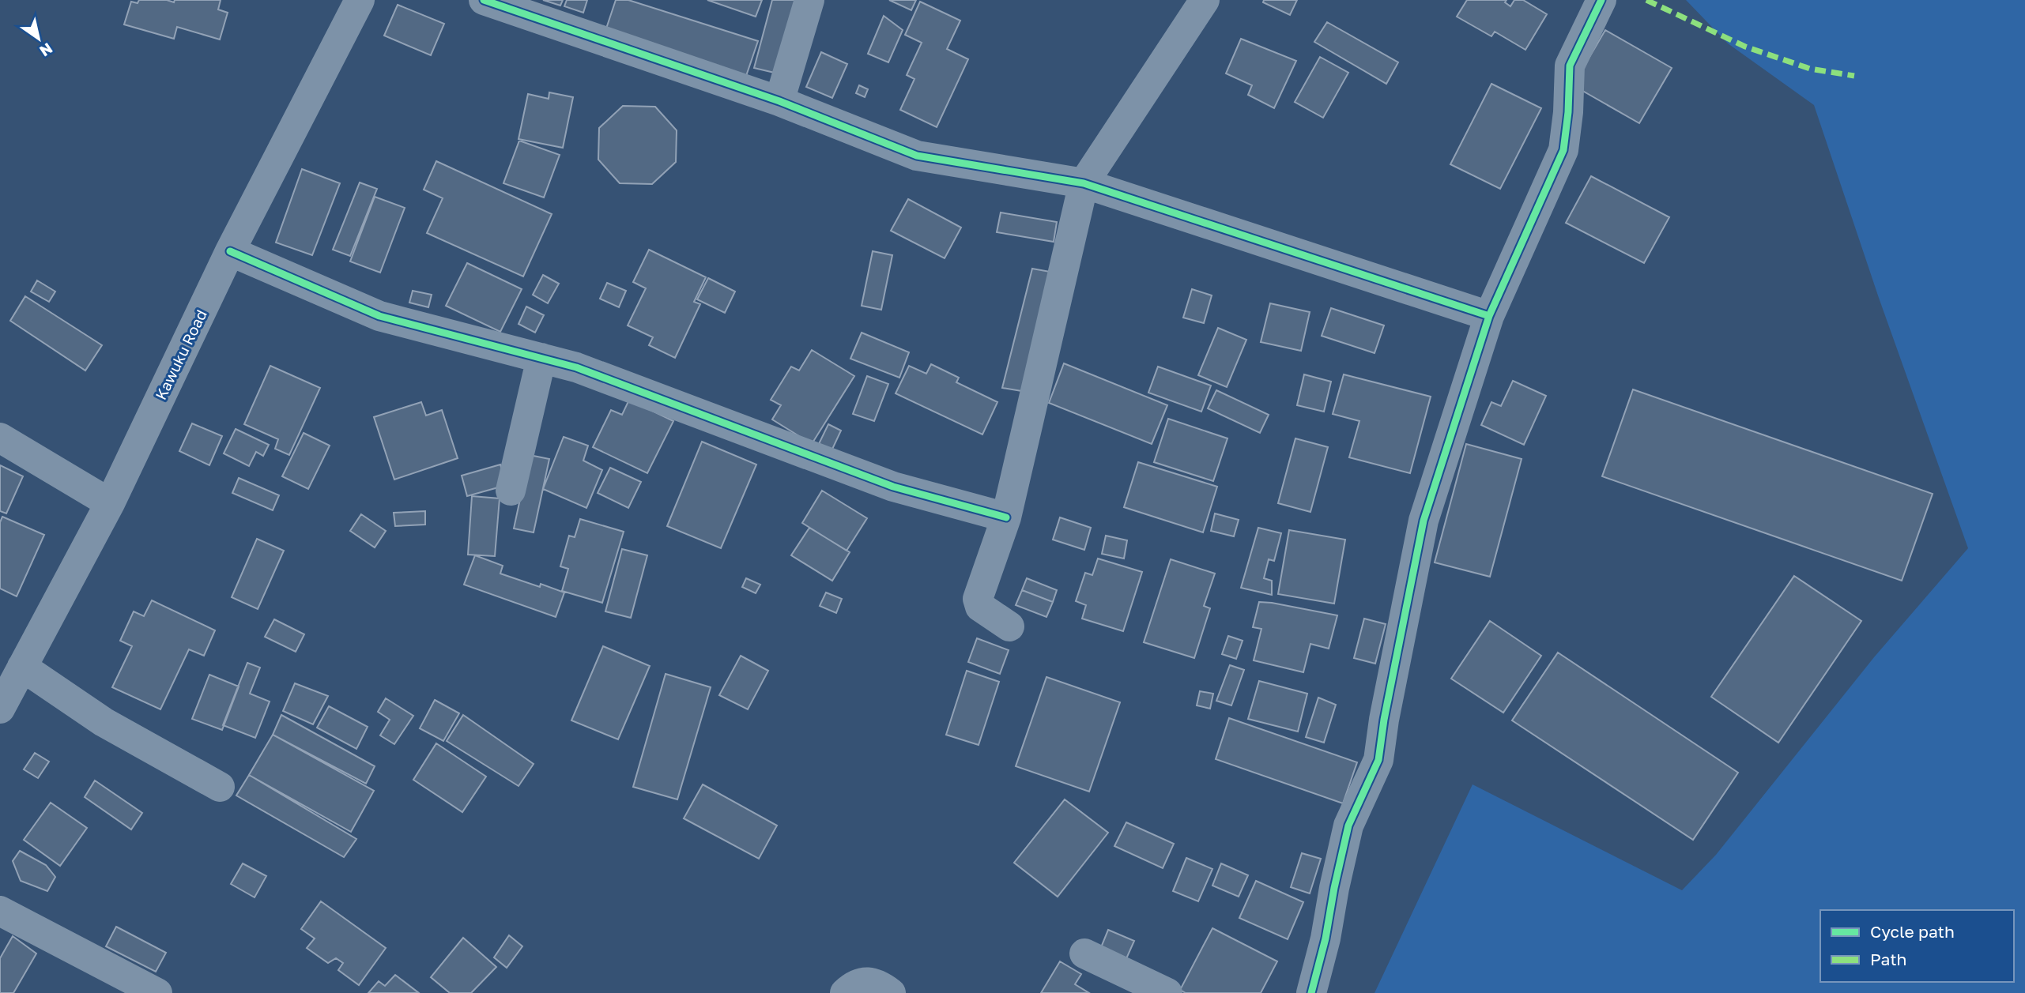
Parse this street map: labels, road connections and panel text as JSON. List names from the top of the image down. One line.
{"streets":{"street":["Kawuku Road"]},"legend":["Cycle path","Path"],"north":"bottom right"}
